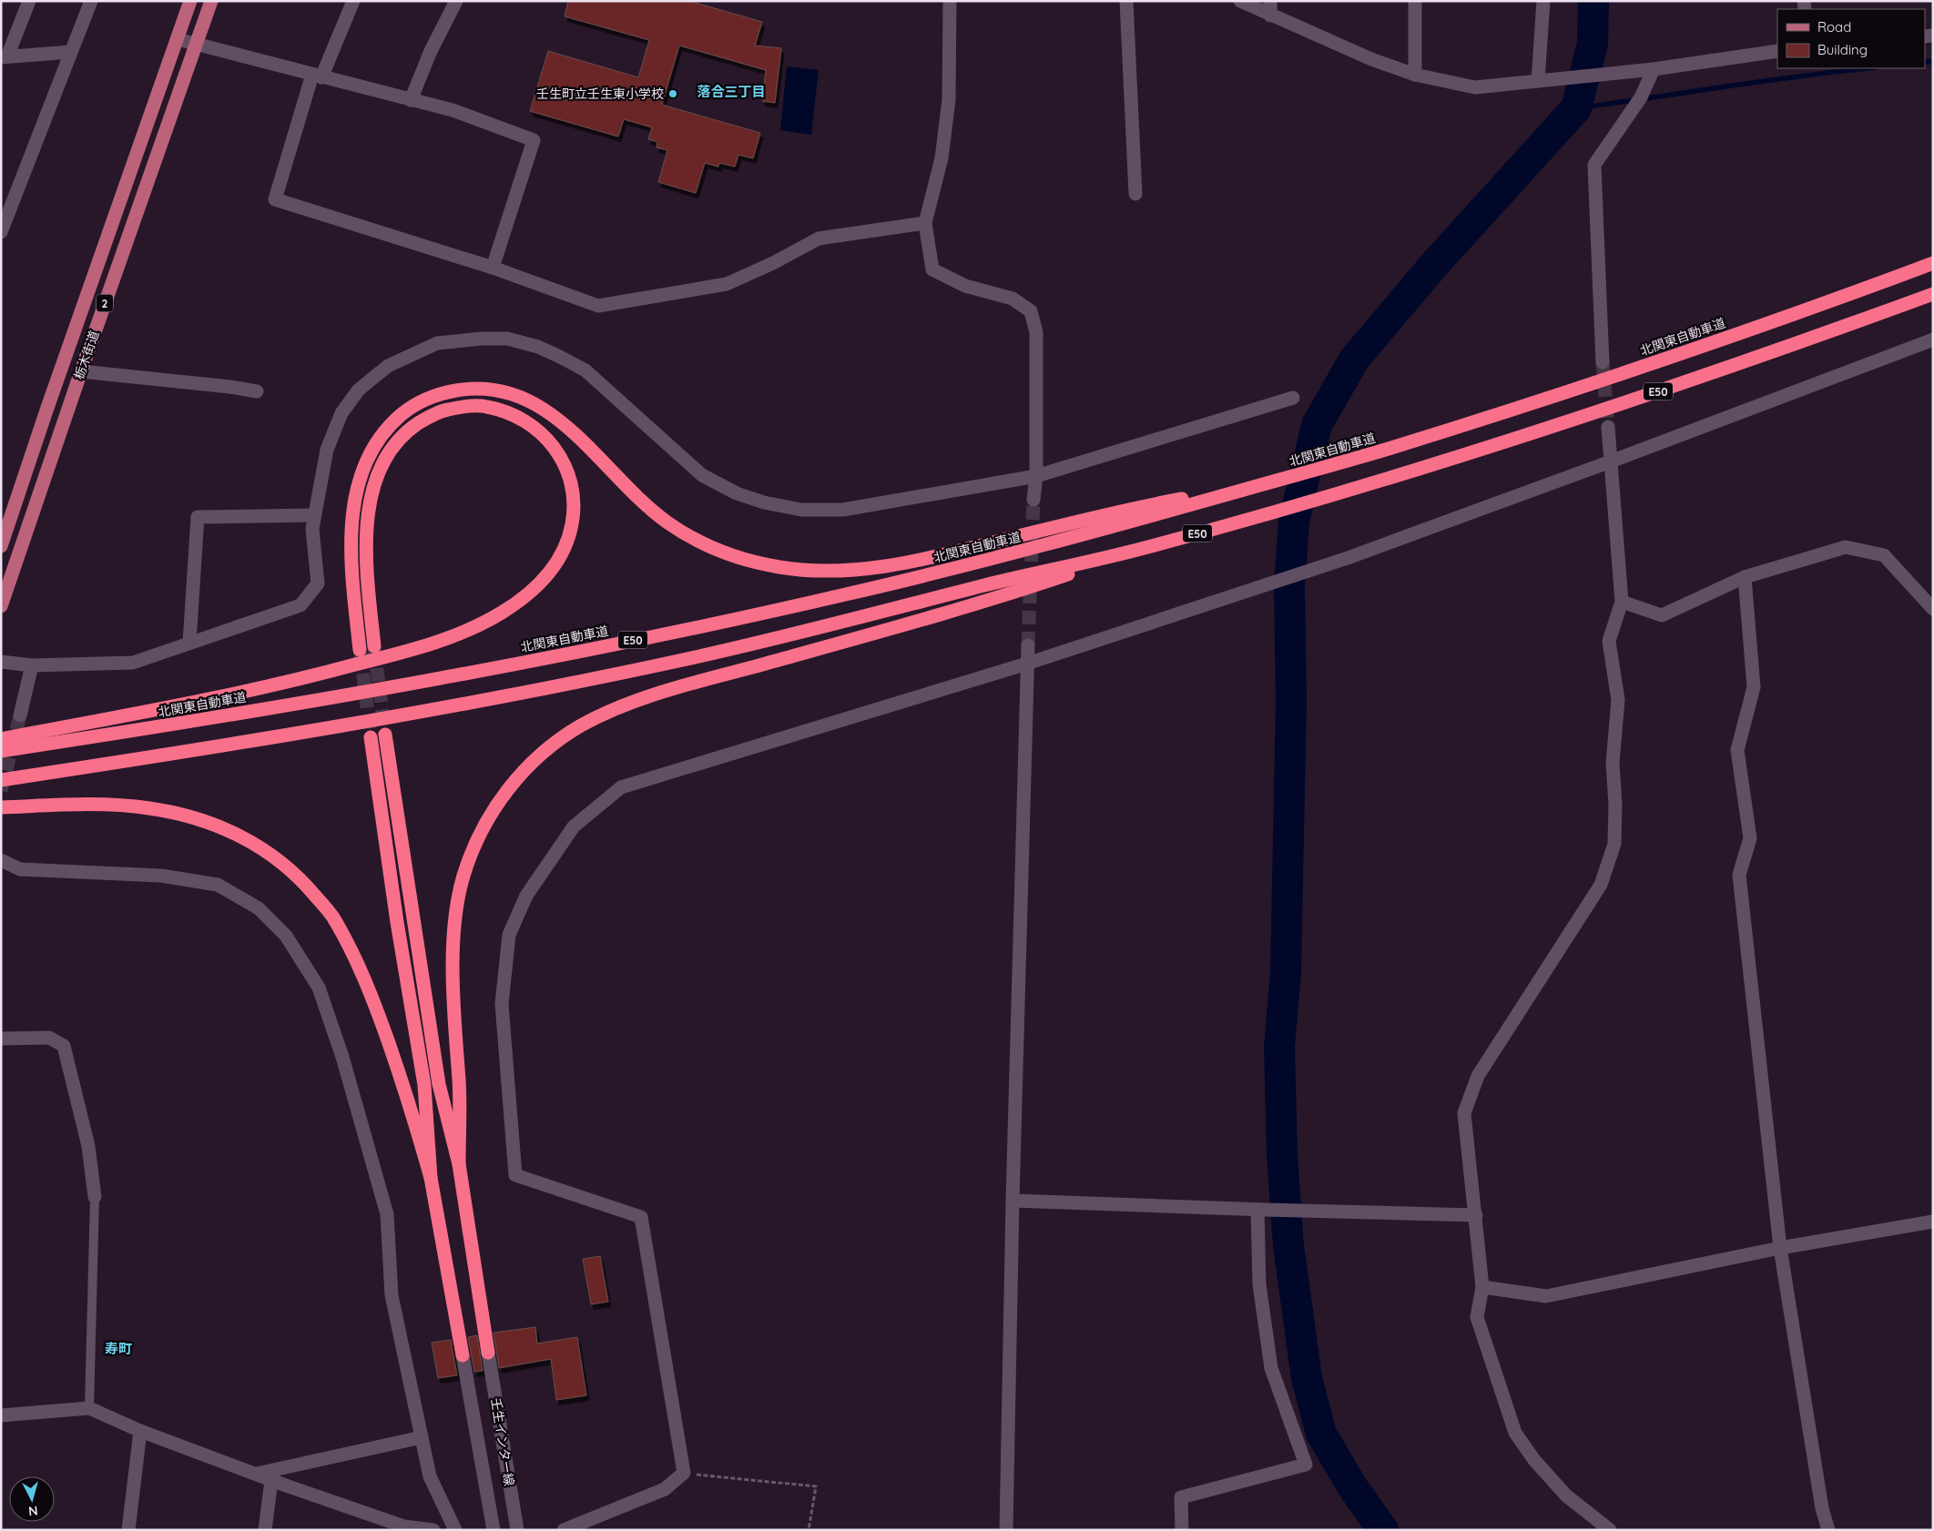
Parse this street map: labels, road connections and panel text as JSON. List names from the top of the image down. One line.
{"streets":{"highway":["北関東自動車道","E50"],"main road":["2","栃木街道"],"street":["壬生インター線"]},"districts":["落合三丁目","寿町"],"places":["壬生町立壬生東小学校"],"legend":["Road","Building"],"north":"bottom"}
